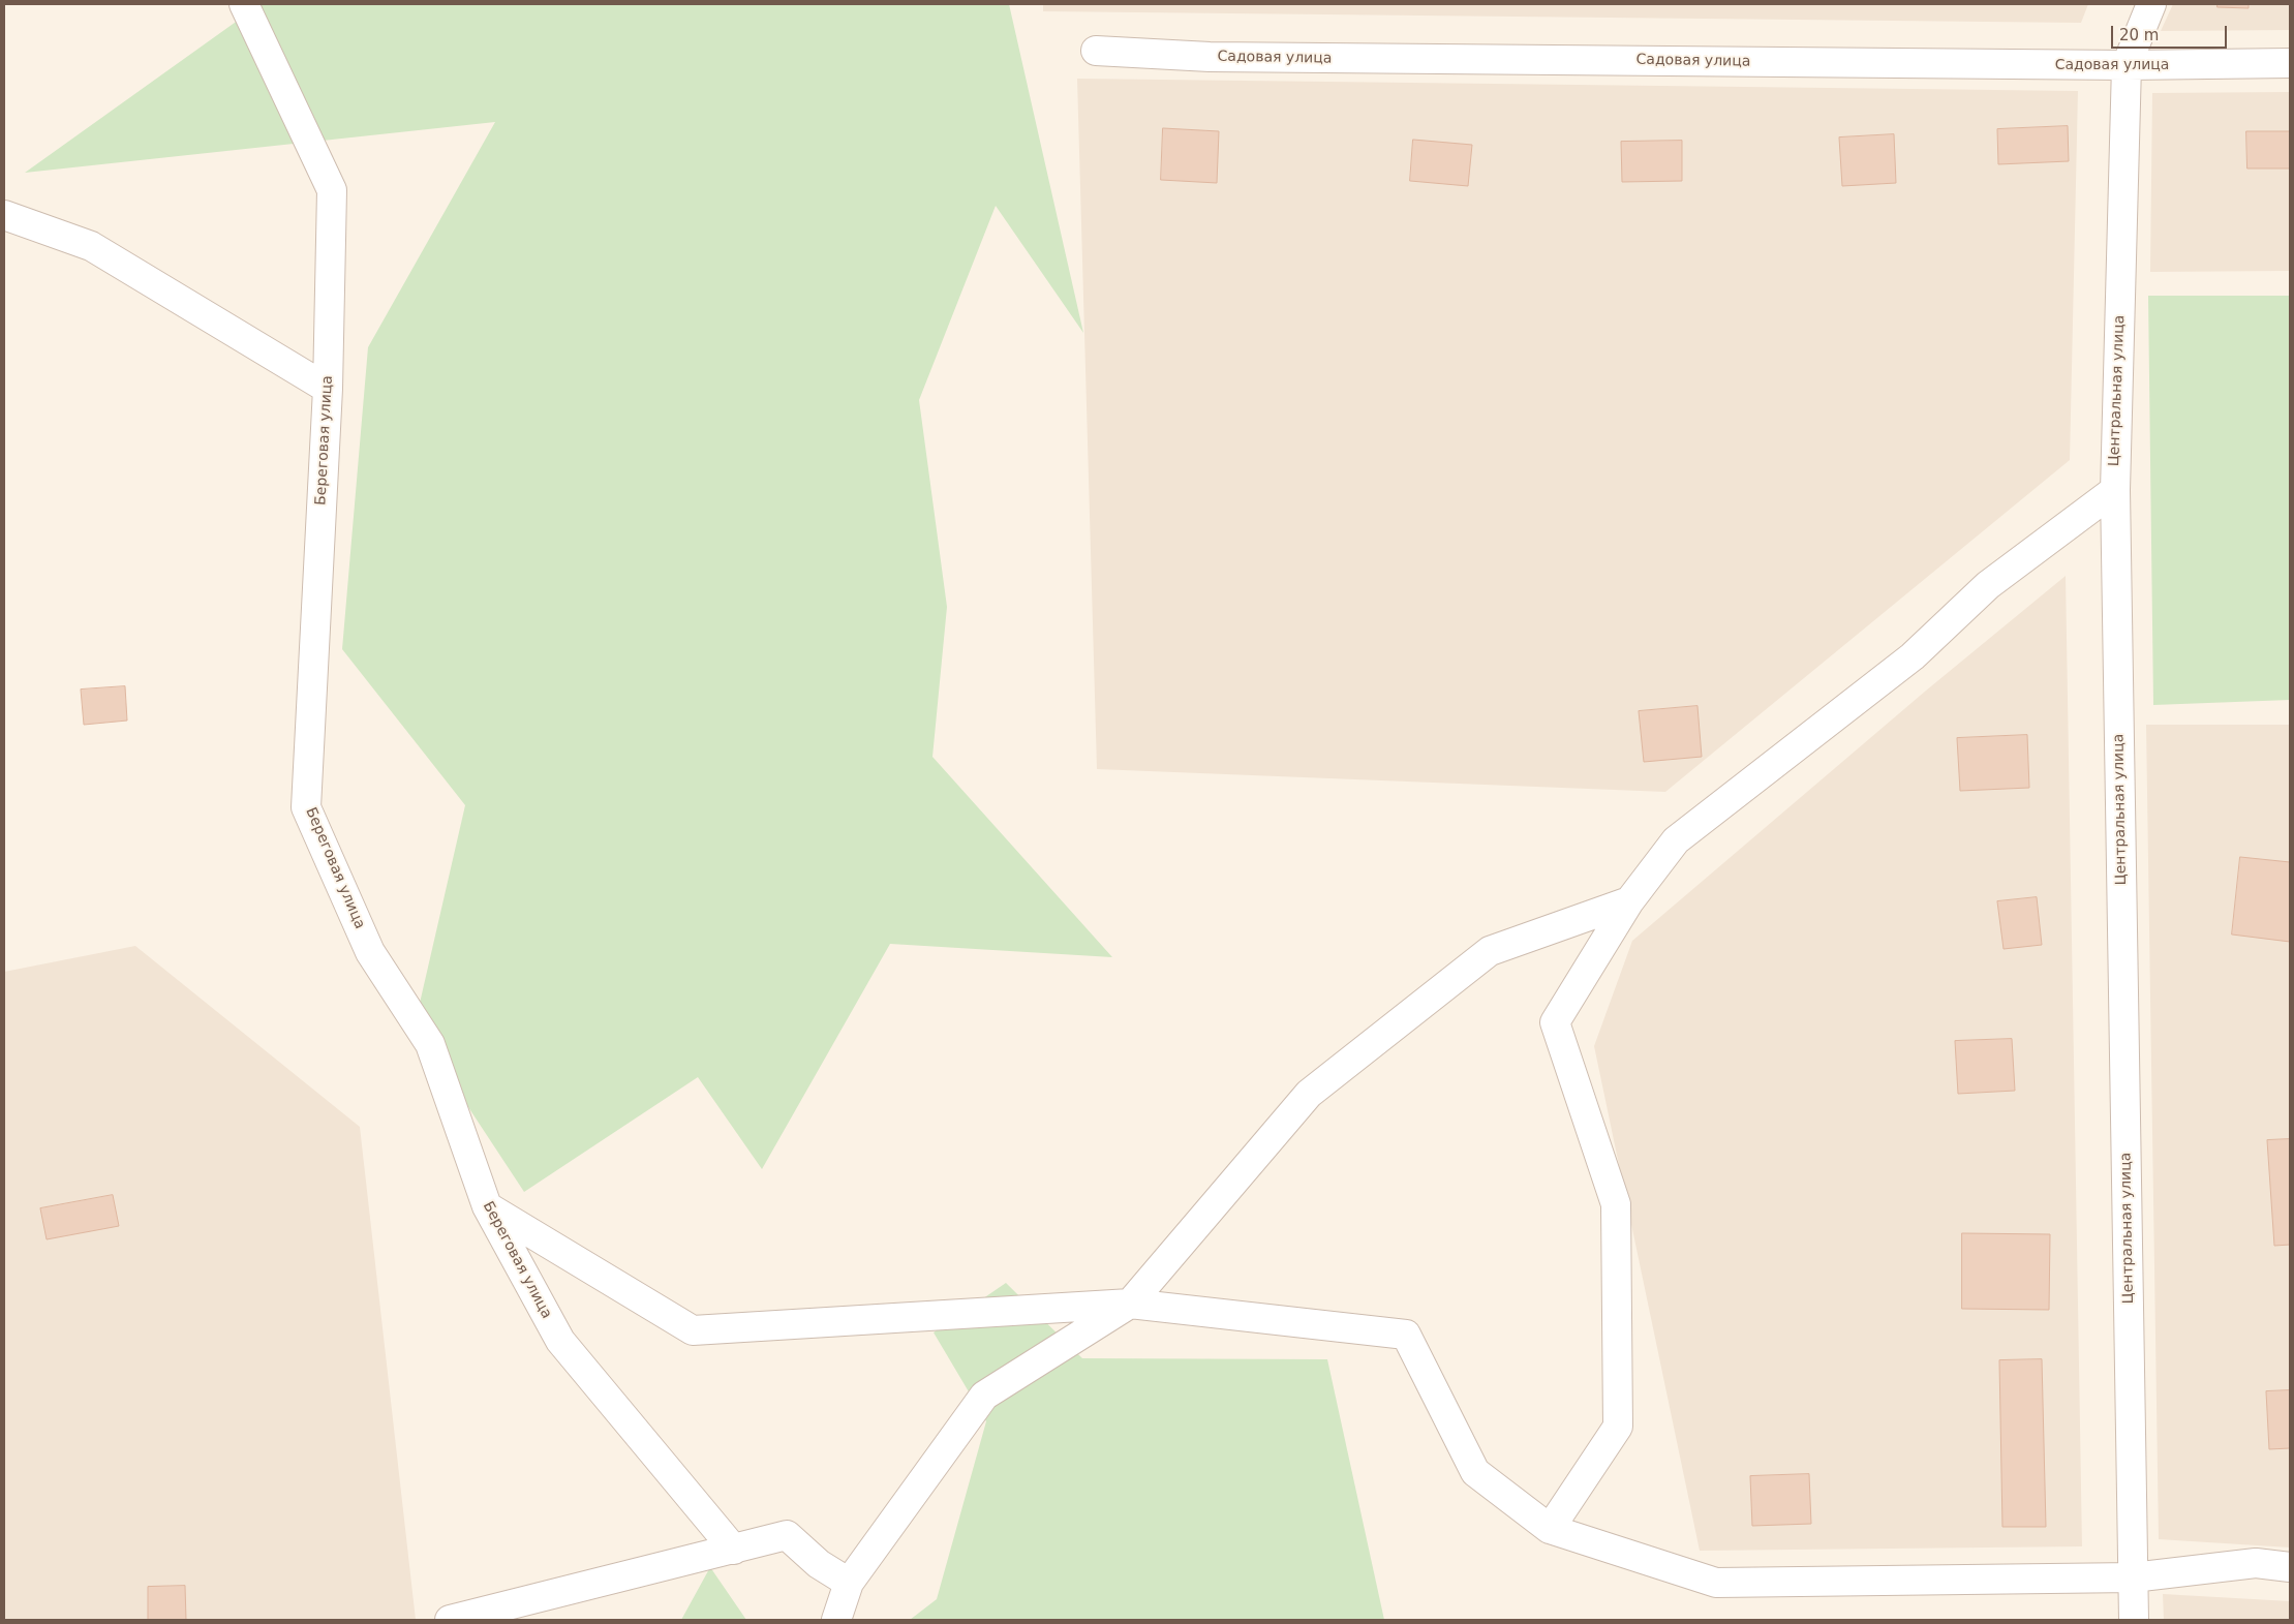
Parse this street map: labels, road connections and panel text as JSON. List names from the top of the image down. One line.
{"streets":{"street":["Садовая улица","Центральная улица","Береговая улица"]},"crossings":[["Садовая улица","Центральная улица"]],"scale_bar":"20 m"}
